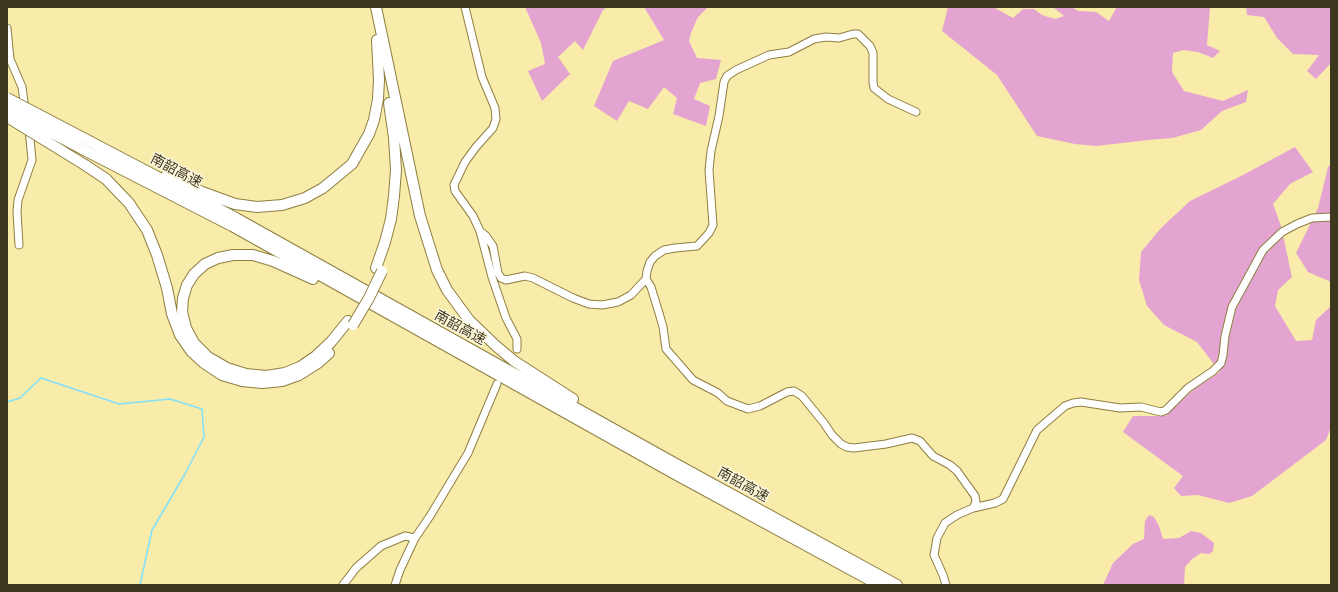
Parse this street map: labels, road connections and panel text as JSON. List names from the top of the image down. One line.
{"streets":{"highway":["南韶高速"]}}
